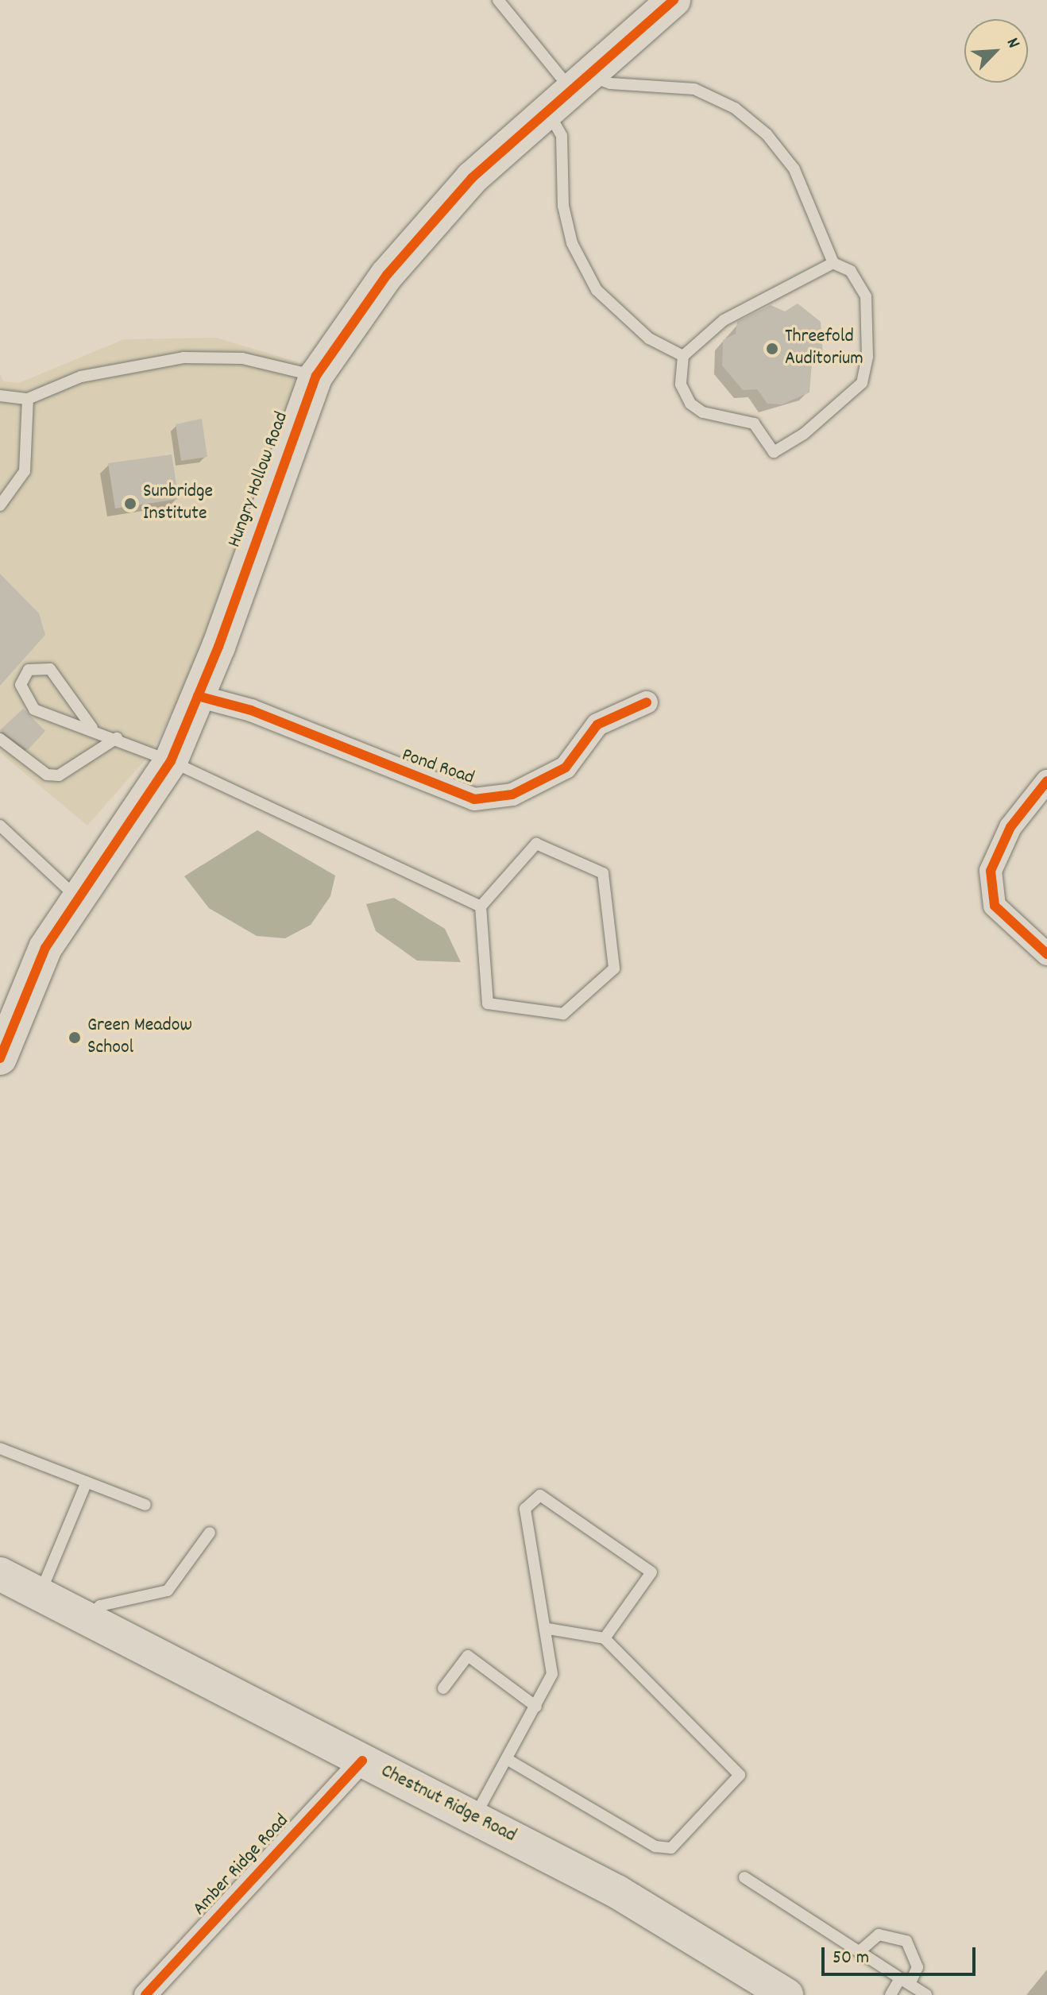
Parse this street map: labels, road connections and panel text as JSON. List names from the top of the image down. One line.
{"streets":{"street":["Hungry Hollow Road","Pond Road","Chestnut Ridge Road","Amber Ridge Road"]},"crossings":[["Hungry Hollow Road","Pond Road"],["Chestnut Ridge Road","Amber Ridge Road"]],"places":["Threefold Auditorium","Sunbridge Institute","Green Meadow School"],"scale_bar":"50 m","north":"top right"}
